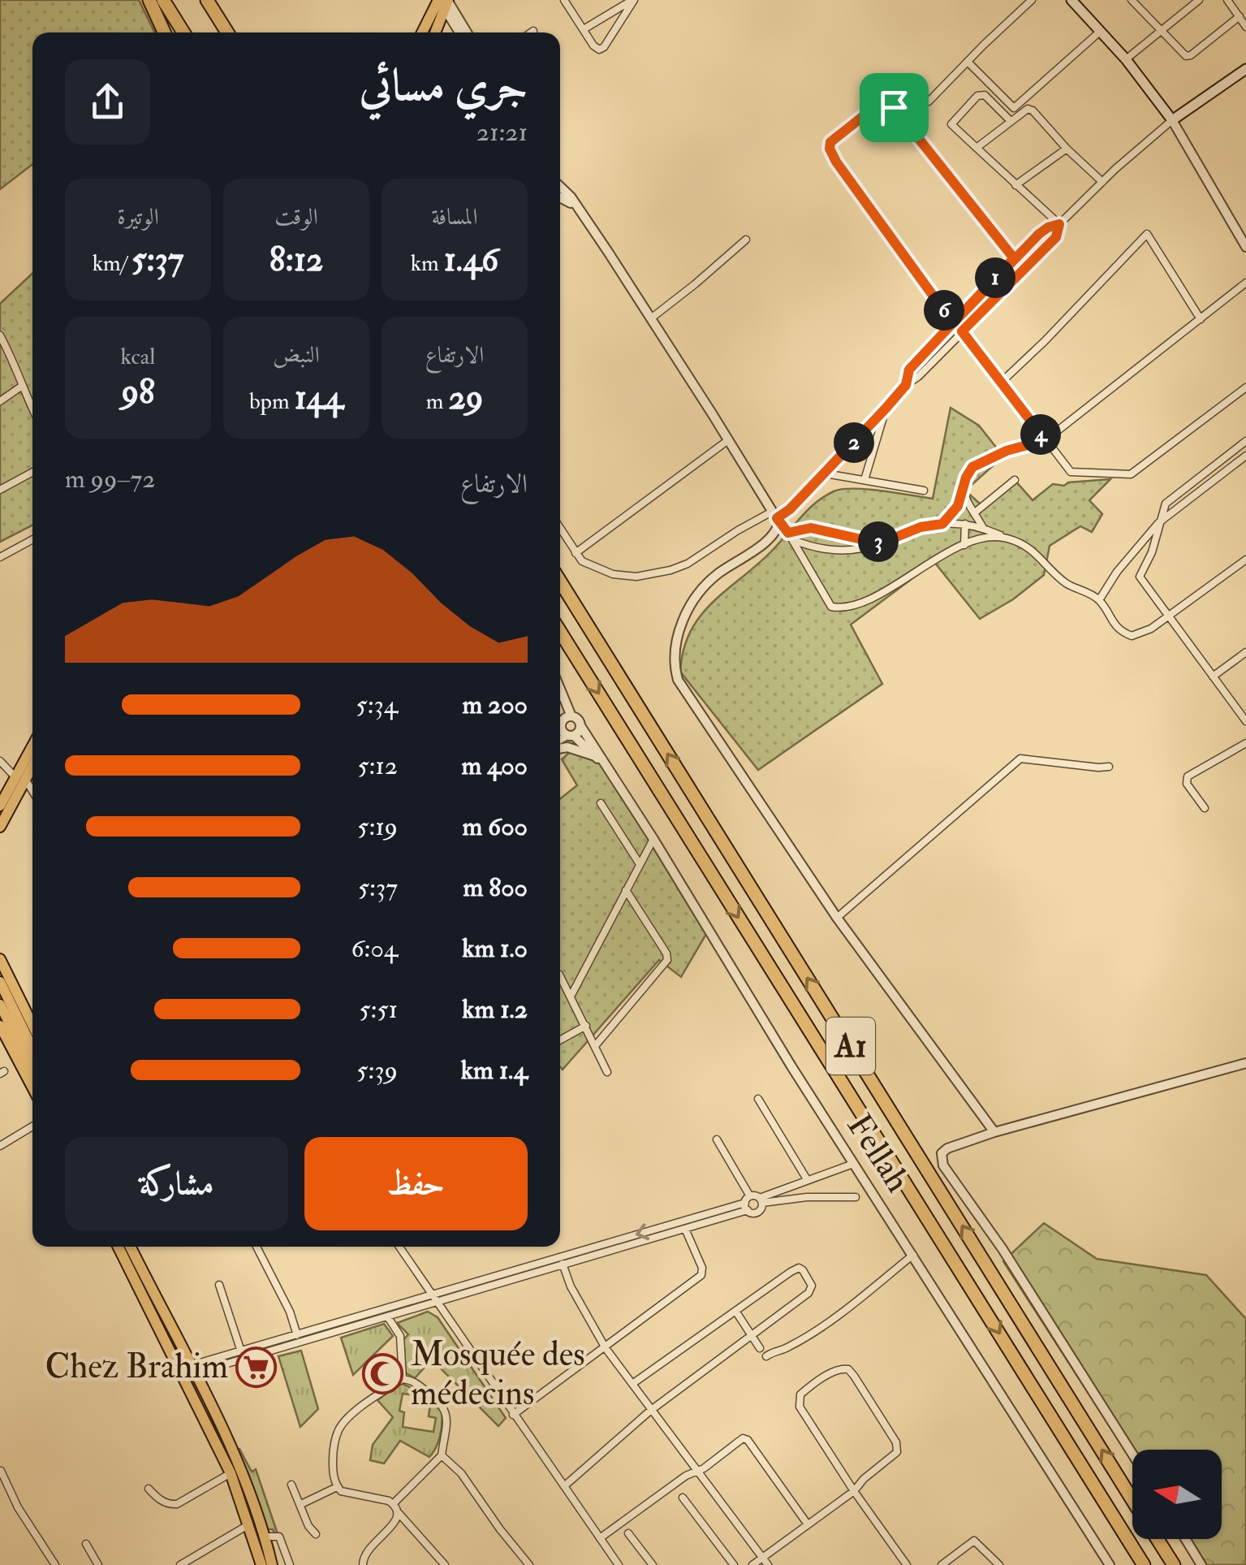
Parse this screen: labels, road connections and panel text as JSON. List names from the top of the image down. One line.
{"streets":{"highway":["A1"],"street":["Fellah"]},"places":{"supermarket":["Chez Brahim"],"mosque":["Mosquée des médecins"]},"north":"left","page":{"heading":["جري مسائي","21:21"],"stats":[["المسافة","1.46 km"],["الوقت","8:12"],["الوتيرة","5:37 /km"],["الارتفاع","29 m"],["النبض","144 bpm"],["kcal","98"]],"pins":["1","6","4","2","3"],"chart":["الارتفاع","72–99 m"],"list":[{"name":"200 m","note":"5:34"},{"name":"400 m","note":"5:12"},{"name":"600 m","note":"5:19"},{"name":"800 m","note":"5:37"},{"name":"1.0 km","note":"6:04"},{"name":"1.2 km","note":"5:51"},{"name":"1.4 km","note":"5:39"}],"buttons":["حفظ","مشاركة"]}}
